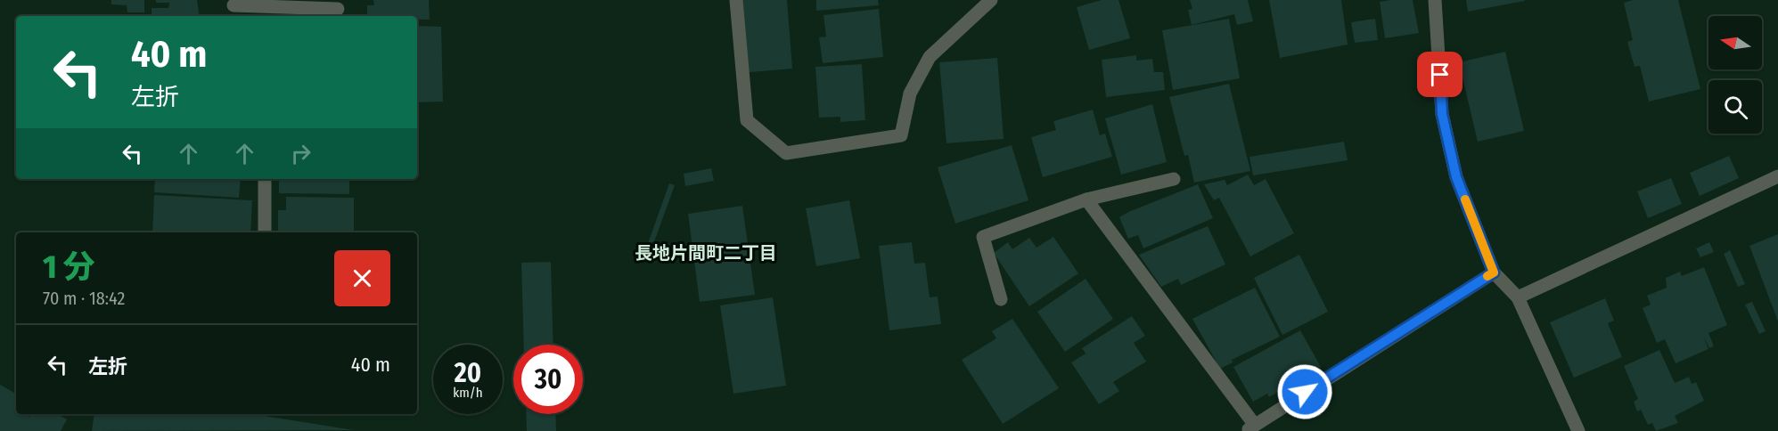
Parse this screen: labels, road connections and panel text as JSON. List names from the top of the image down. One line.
{"districts":["長地片間町二丁目"],"north":"left","page":{"turn":["40 m","左折"],"heading":["1 分","70 m · 18:42"],"list":[{"name":"左折","value":"40 m"}],"speed":"20 km/h","limit":"30"}}
